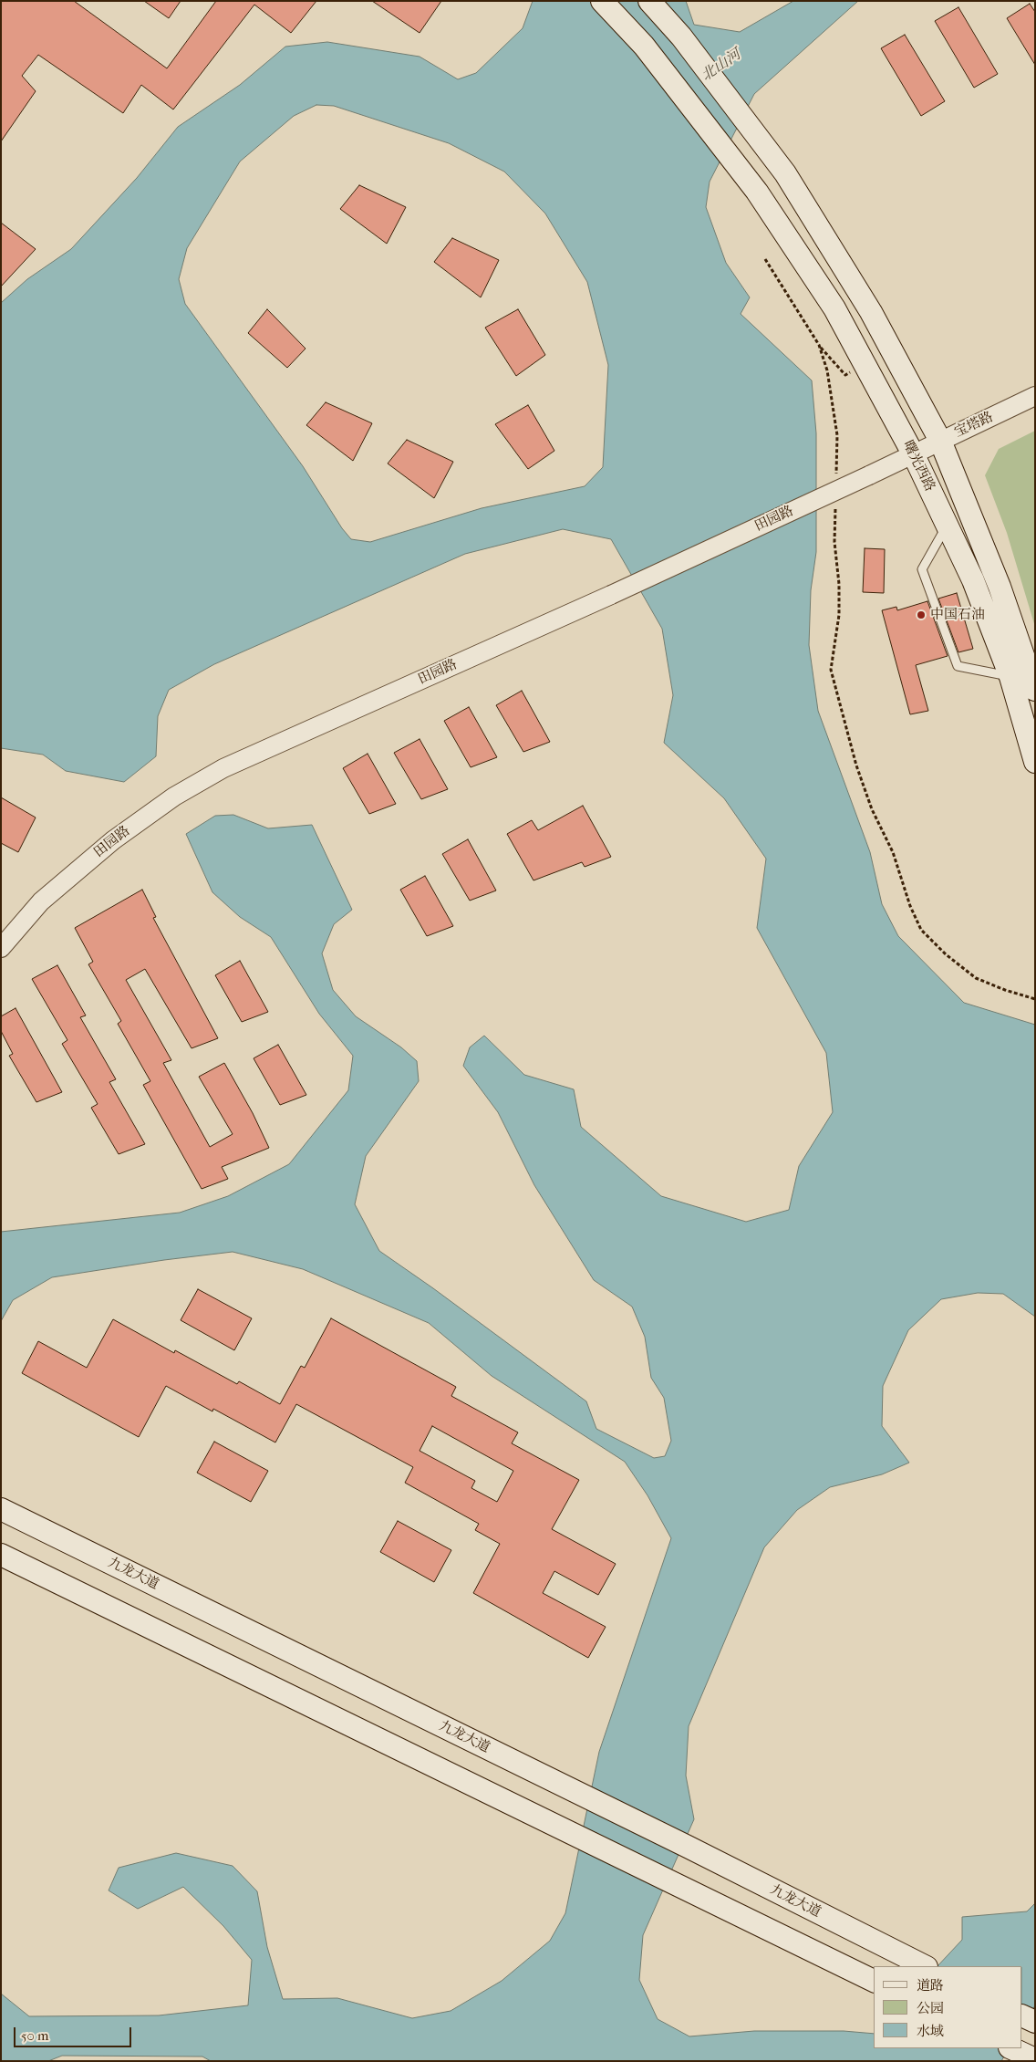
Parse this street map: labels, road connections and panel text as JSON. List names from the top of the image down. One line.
{"streets":{"main road":["曙光西路","九龙大道"],"street":["宝塔路","田园路"]},"crossings":[["宝塔路","曙光西路"],["宝塔路","田园路"],["曙光西路","田园路"]],"water":["北山河"],"places":["中国石油"],"legend":["道路","公园","水域"],"scale_bar":"50 m"}
